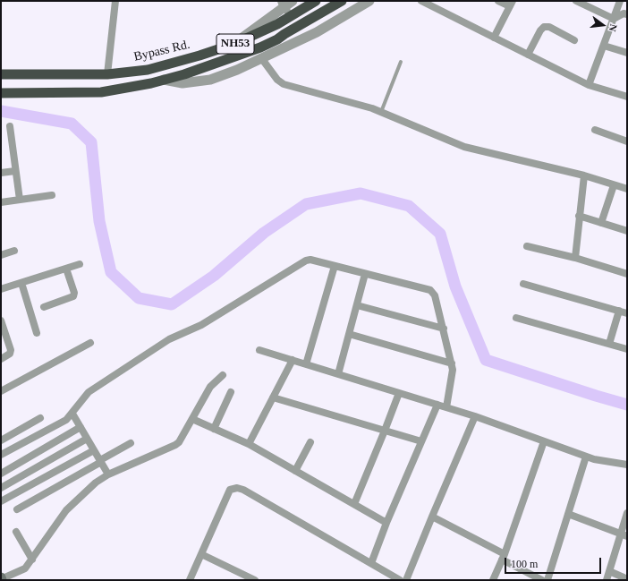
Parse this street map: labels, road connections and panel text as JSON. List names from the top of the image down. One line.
{"streets":{"highway":["NH53","Bypass Rd."]},"scale_bar":"100 m","north":"right"}
